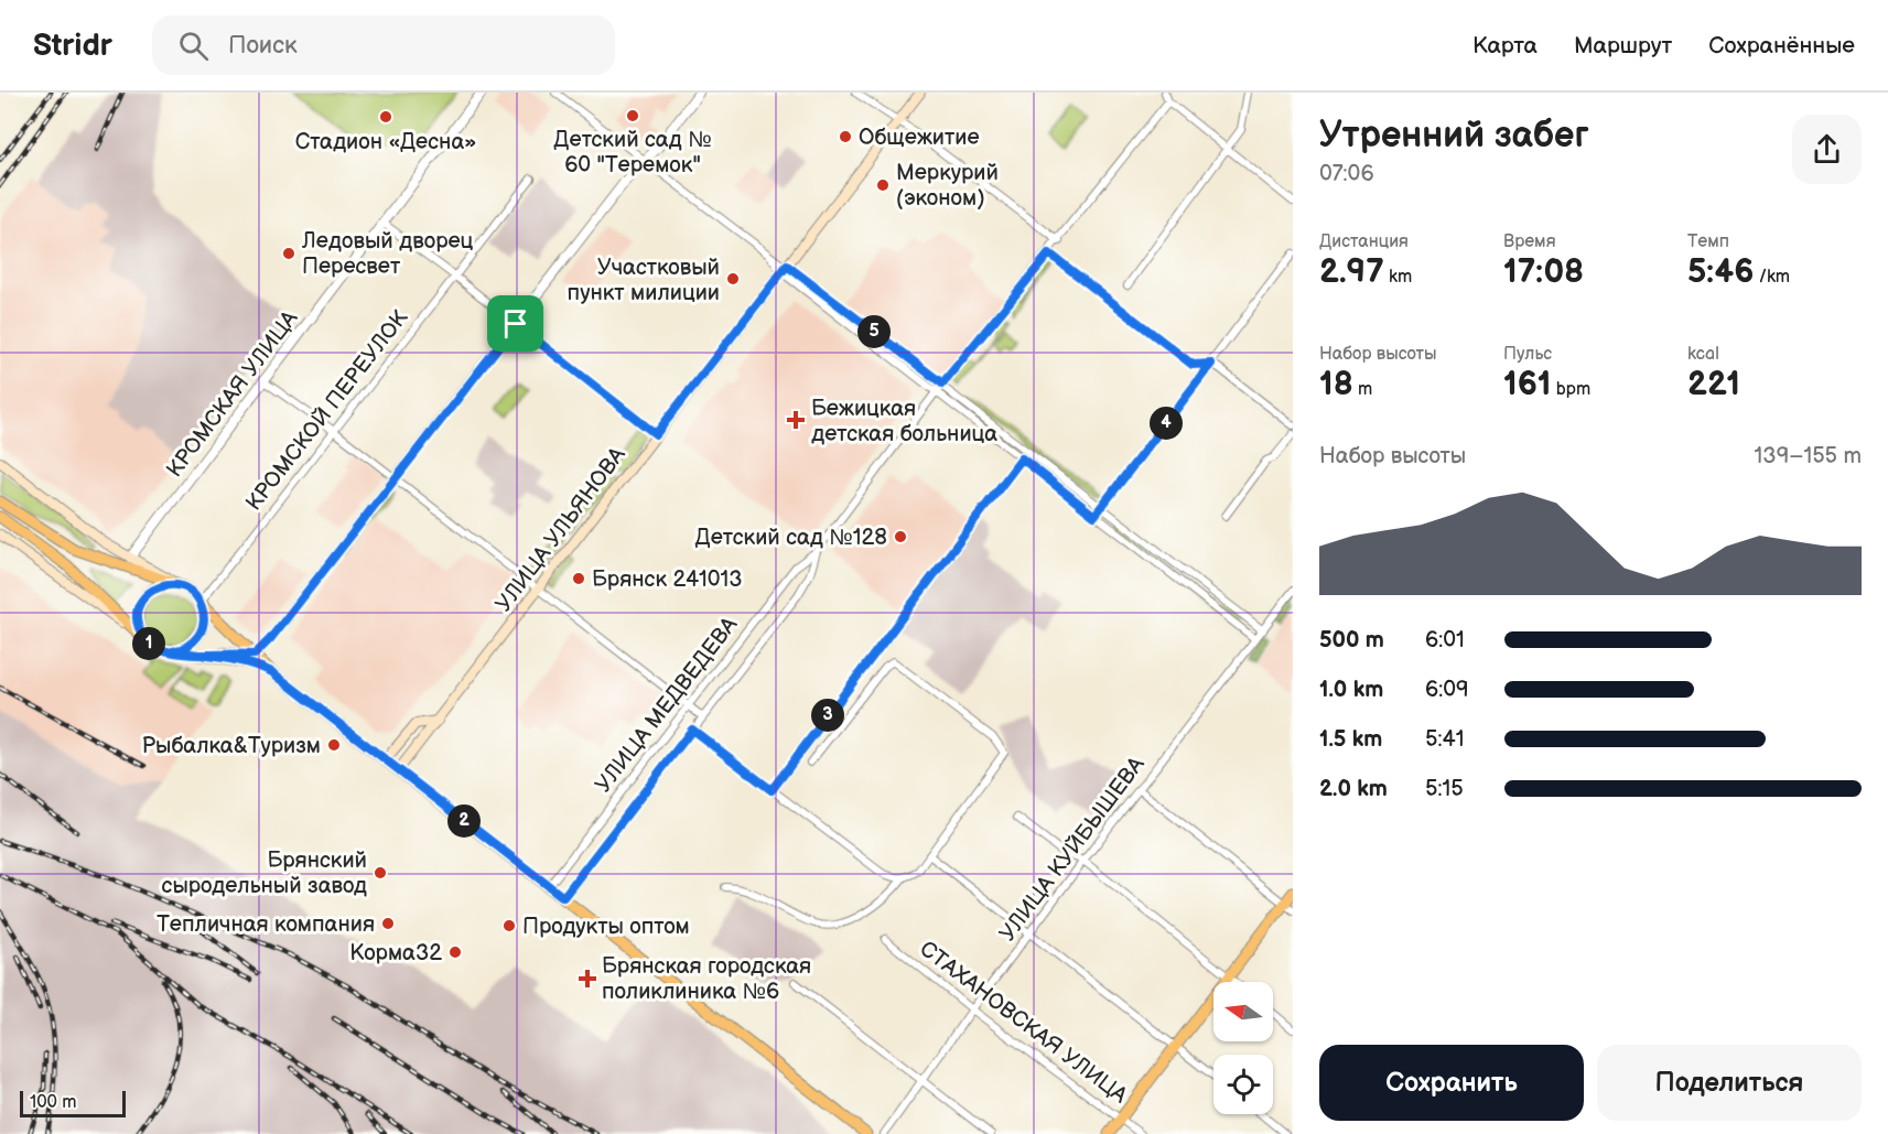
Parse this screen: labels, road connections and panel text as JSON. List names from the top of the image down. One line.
{"streets":{"main road":["УЛИЦА УЛЬЯНОВА"],"street":["КРОМСКАЯ УЛИЦА","КРОМСКОЙ ПЕРЕУЛОК","УЛИЦА МЕДВЕДЕВА","УЛИЦА КУЙБЫШЕВА","СТАХАНОВСКАЯ УЛИЦА"]},"crossings":[["УЛИЦА КУЙБЫШЕВА","СТАХАНОВСКАЯ УЛИЦА"]],"places":{"other":["Детский сад № 60 \"Теремок\"","Стадион «Десна»","Общежитие","Меркурий (эконом)","Ледовый дворец Пересвет","Участковый пункт милиции","Детский сад №128","Брянск 241013","Рыбалка&Туризм","Брянский сыродельный завод","Тепличная компания","Продукты оптом","Корма32"],"health":["Бежицкая детская больница","Брянская городская поликлиника №6"]},"scale_bar":"100 m","north":"left","page":{"header":"Stridr","search":"Поиск","nav":["Карта","Маршрут","Сохранённые"],"heading":["Утренний забег","07:06"],"stats":[["Дистанция","2.97 km"],["Время","17:08"],["Темп","5:46 /km"],["Набор высоты","18 m"],["Пульс","161 bpm"],["kcal","221"]],"pins":["5","4","1","3","2"],"chart":["Набор высоты","139–155 m"],"list":[{"name":"500 m","note":"6:01"},{"name":"1.0 km","note":"6:09"},{"name":"1.5 km","note":"5:41"},{"name":"2.0 km","note":"5:15"}],"buttons":["Сохранить","Поделиться"],"scale":"100 m"}}
